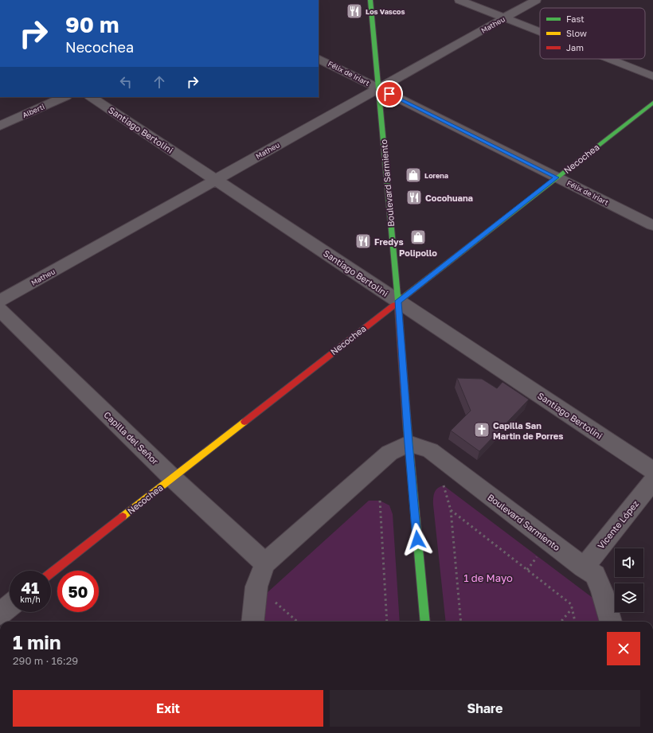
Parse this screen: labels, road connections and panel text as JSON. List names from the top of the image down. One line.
{"streets":{"main road":["Necochea","Boulevard Sarmiento"],"street":["Matheu","Félix de Iriart","Alberti","Santiago Bertolini","Capilla del Señor","Vicente López"]},"crossings":[["Matheu","Félix de Iriart"],["Matheu","Santiago Bertolini"],["Matheu","Boulevard Sarmiento"],["Félix de Iriart","Necochea"],["Félix de Iriart","Boulevard Sarmiento"],["Santiago Bertolini","Necochea"],["Santiago Bertolini","Boulevard Sarmiento"],["Necochea","Boulevard Sarmiento"],["Necochea","Capilla del Señor"],["Boulevard Sarmiento","Vicente López"]],"parks":["1 de Mayo"],"places":{"restaurant":["Los Vascos","Cocohuana","Fredys"],"shop":["Lorena","Polipollo"],"church":["Capilla San Martin de Porres"]},"legend":["Fast","Slow","Jam"],"page":{"turn":["90 m","Necochea"],"speed":"41 km/h","limit":"50","heading":["1 min","290 m · 16:29"],"buttons":["Exit","Share"]}}
